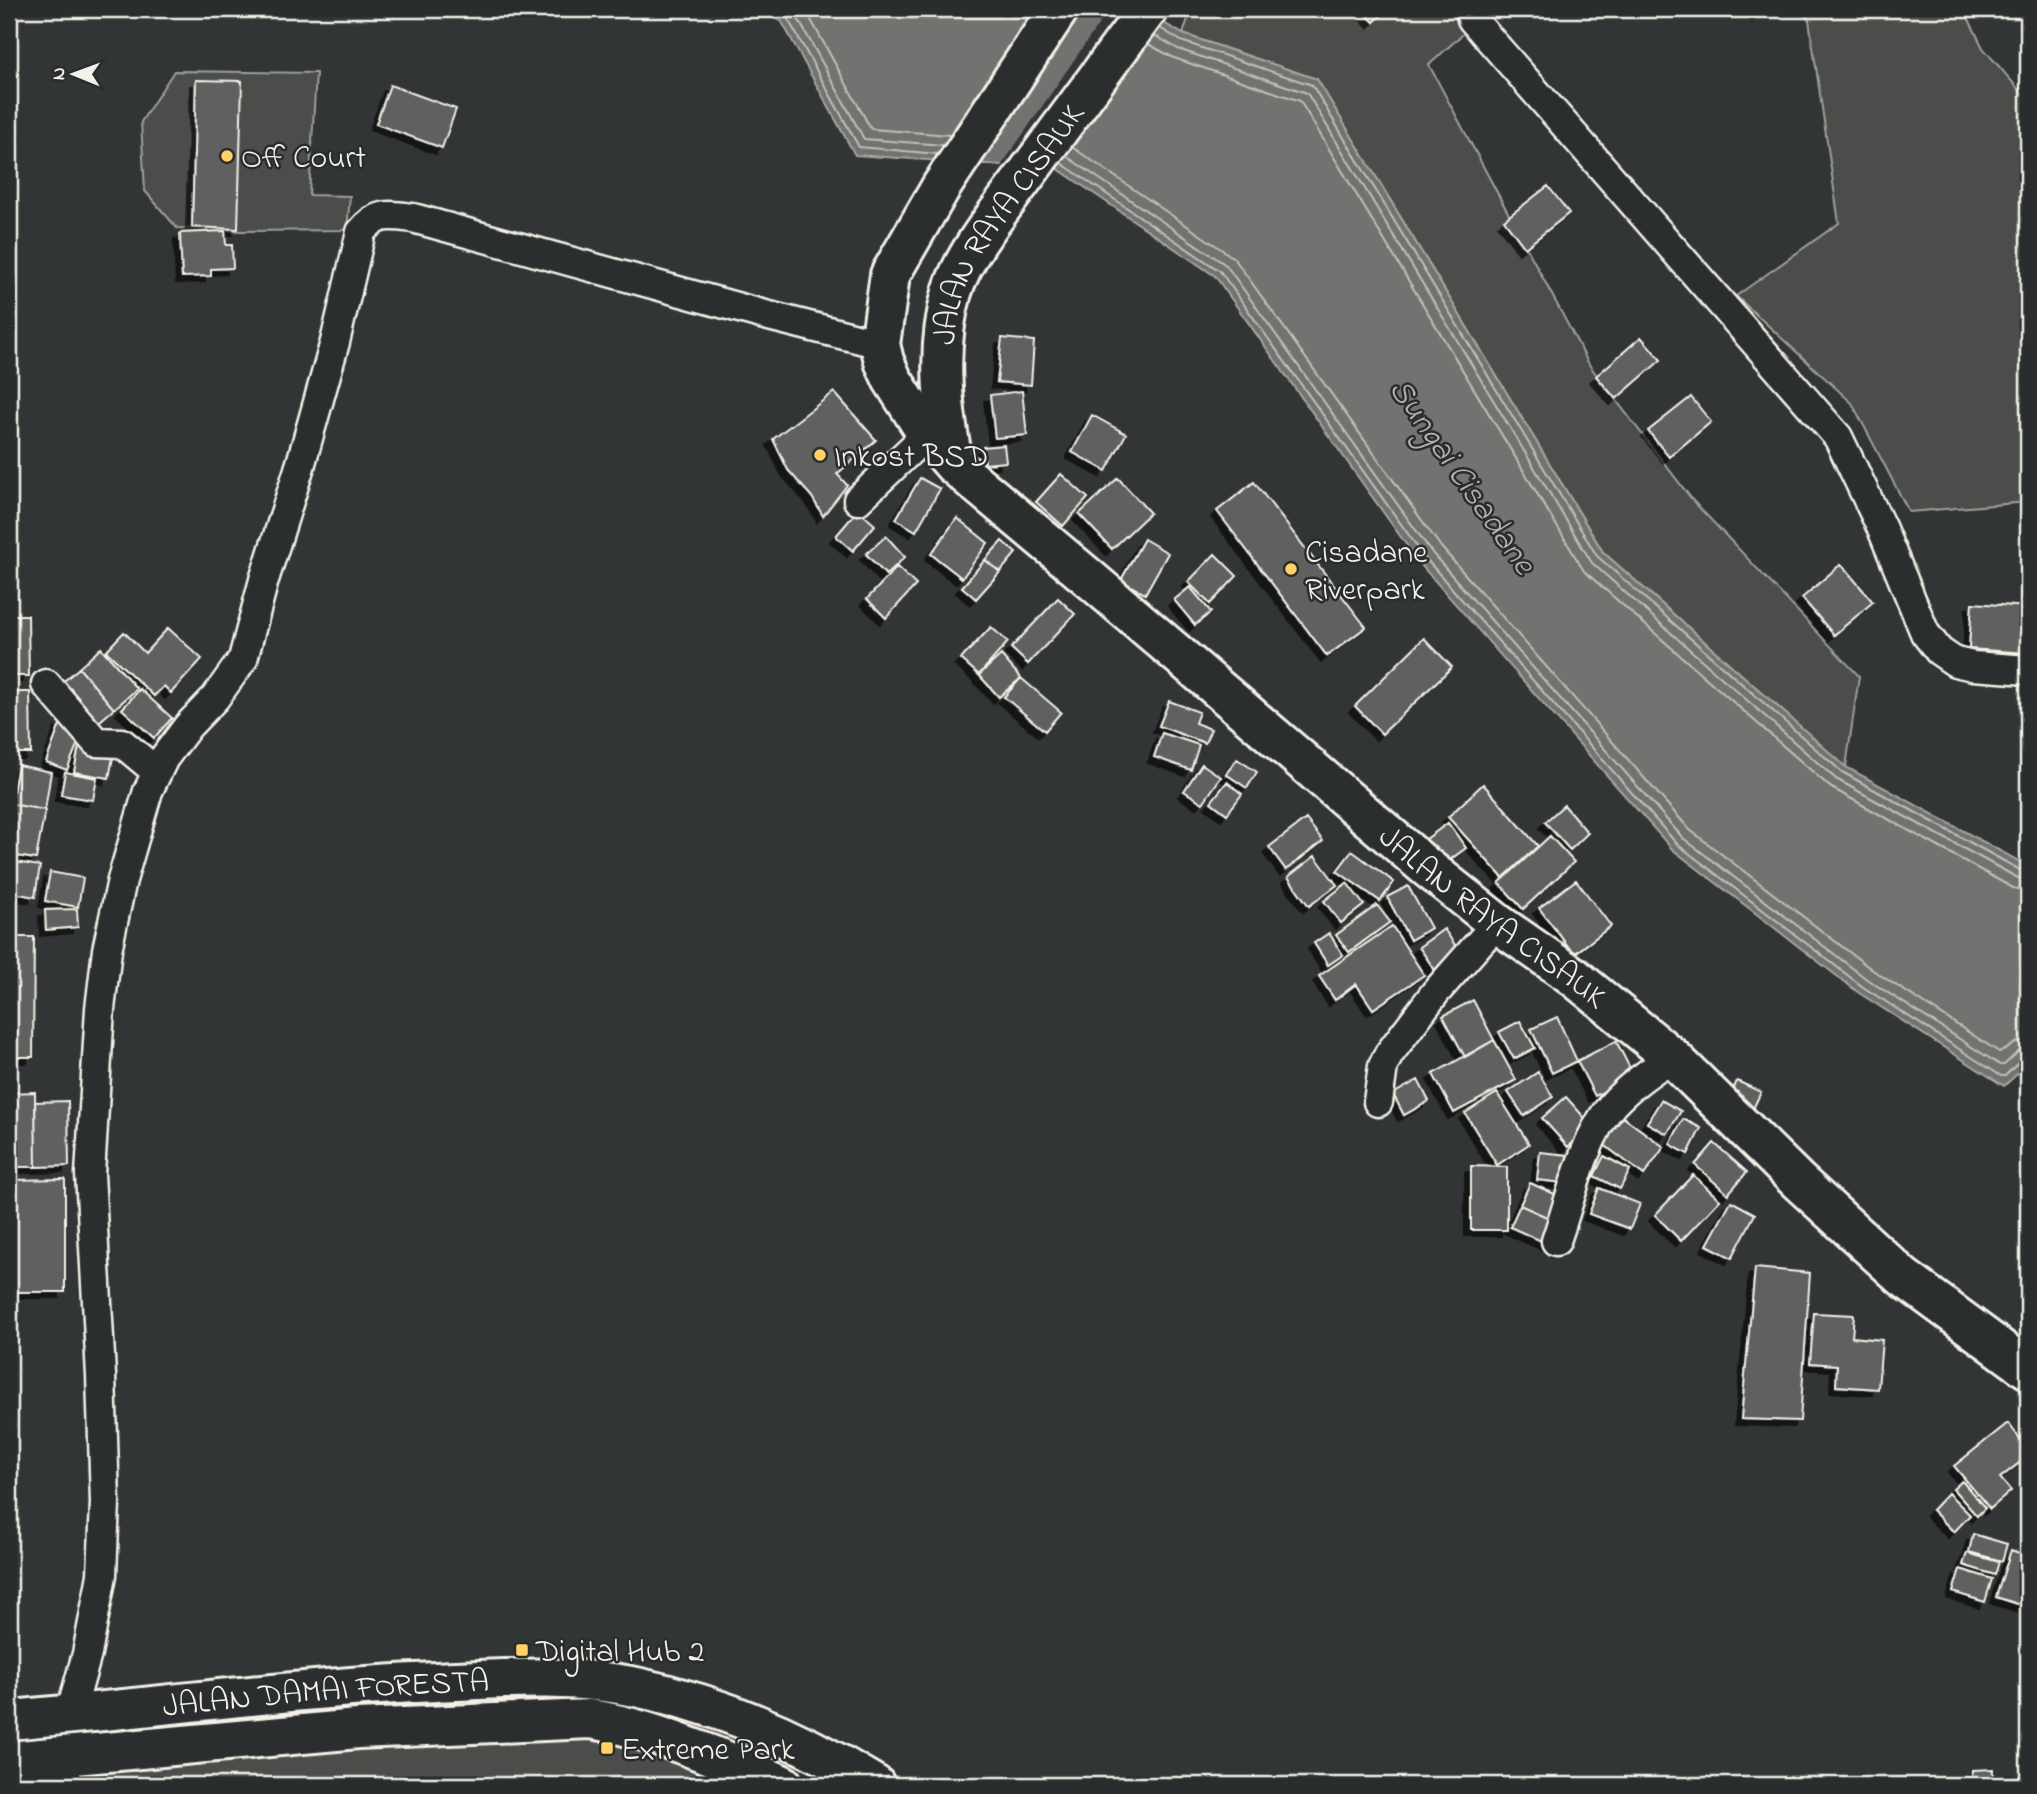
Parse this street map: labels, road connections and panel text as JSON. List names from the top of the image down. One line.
{"streets":{"main road":["JALAN RAYA CISAUK","JALAN DAMAI FORESTA"]},"water":["Sungai Cisadane"],"places":{"other":["Off Court","Inkost BSD","Cisadane Riverpark"],"transit":["Digital Hub 2","Extreme Park"]},"north":"left"}
